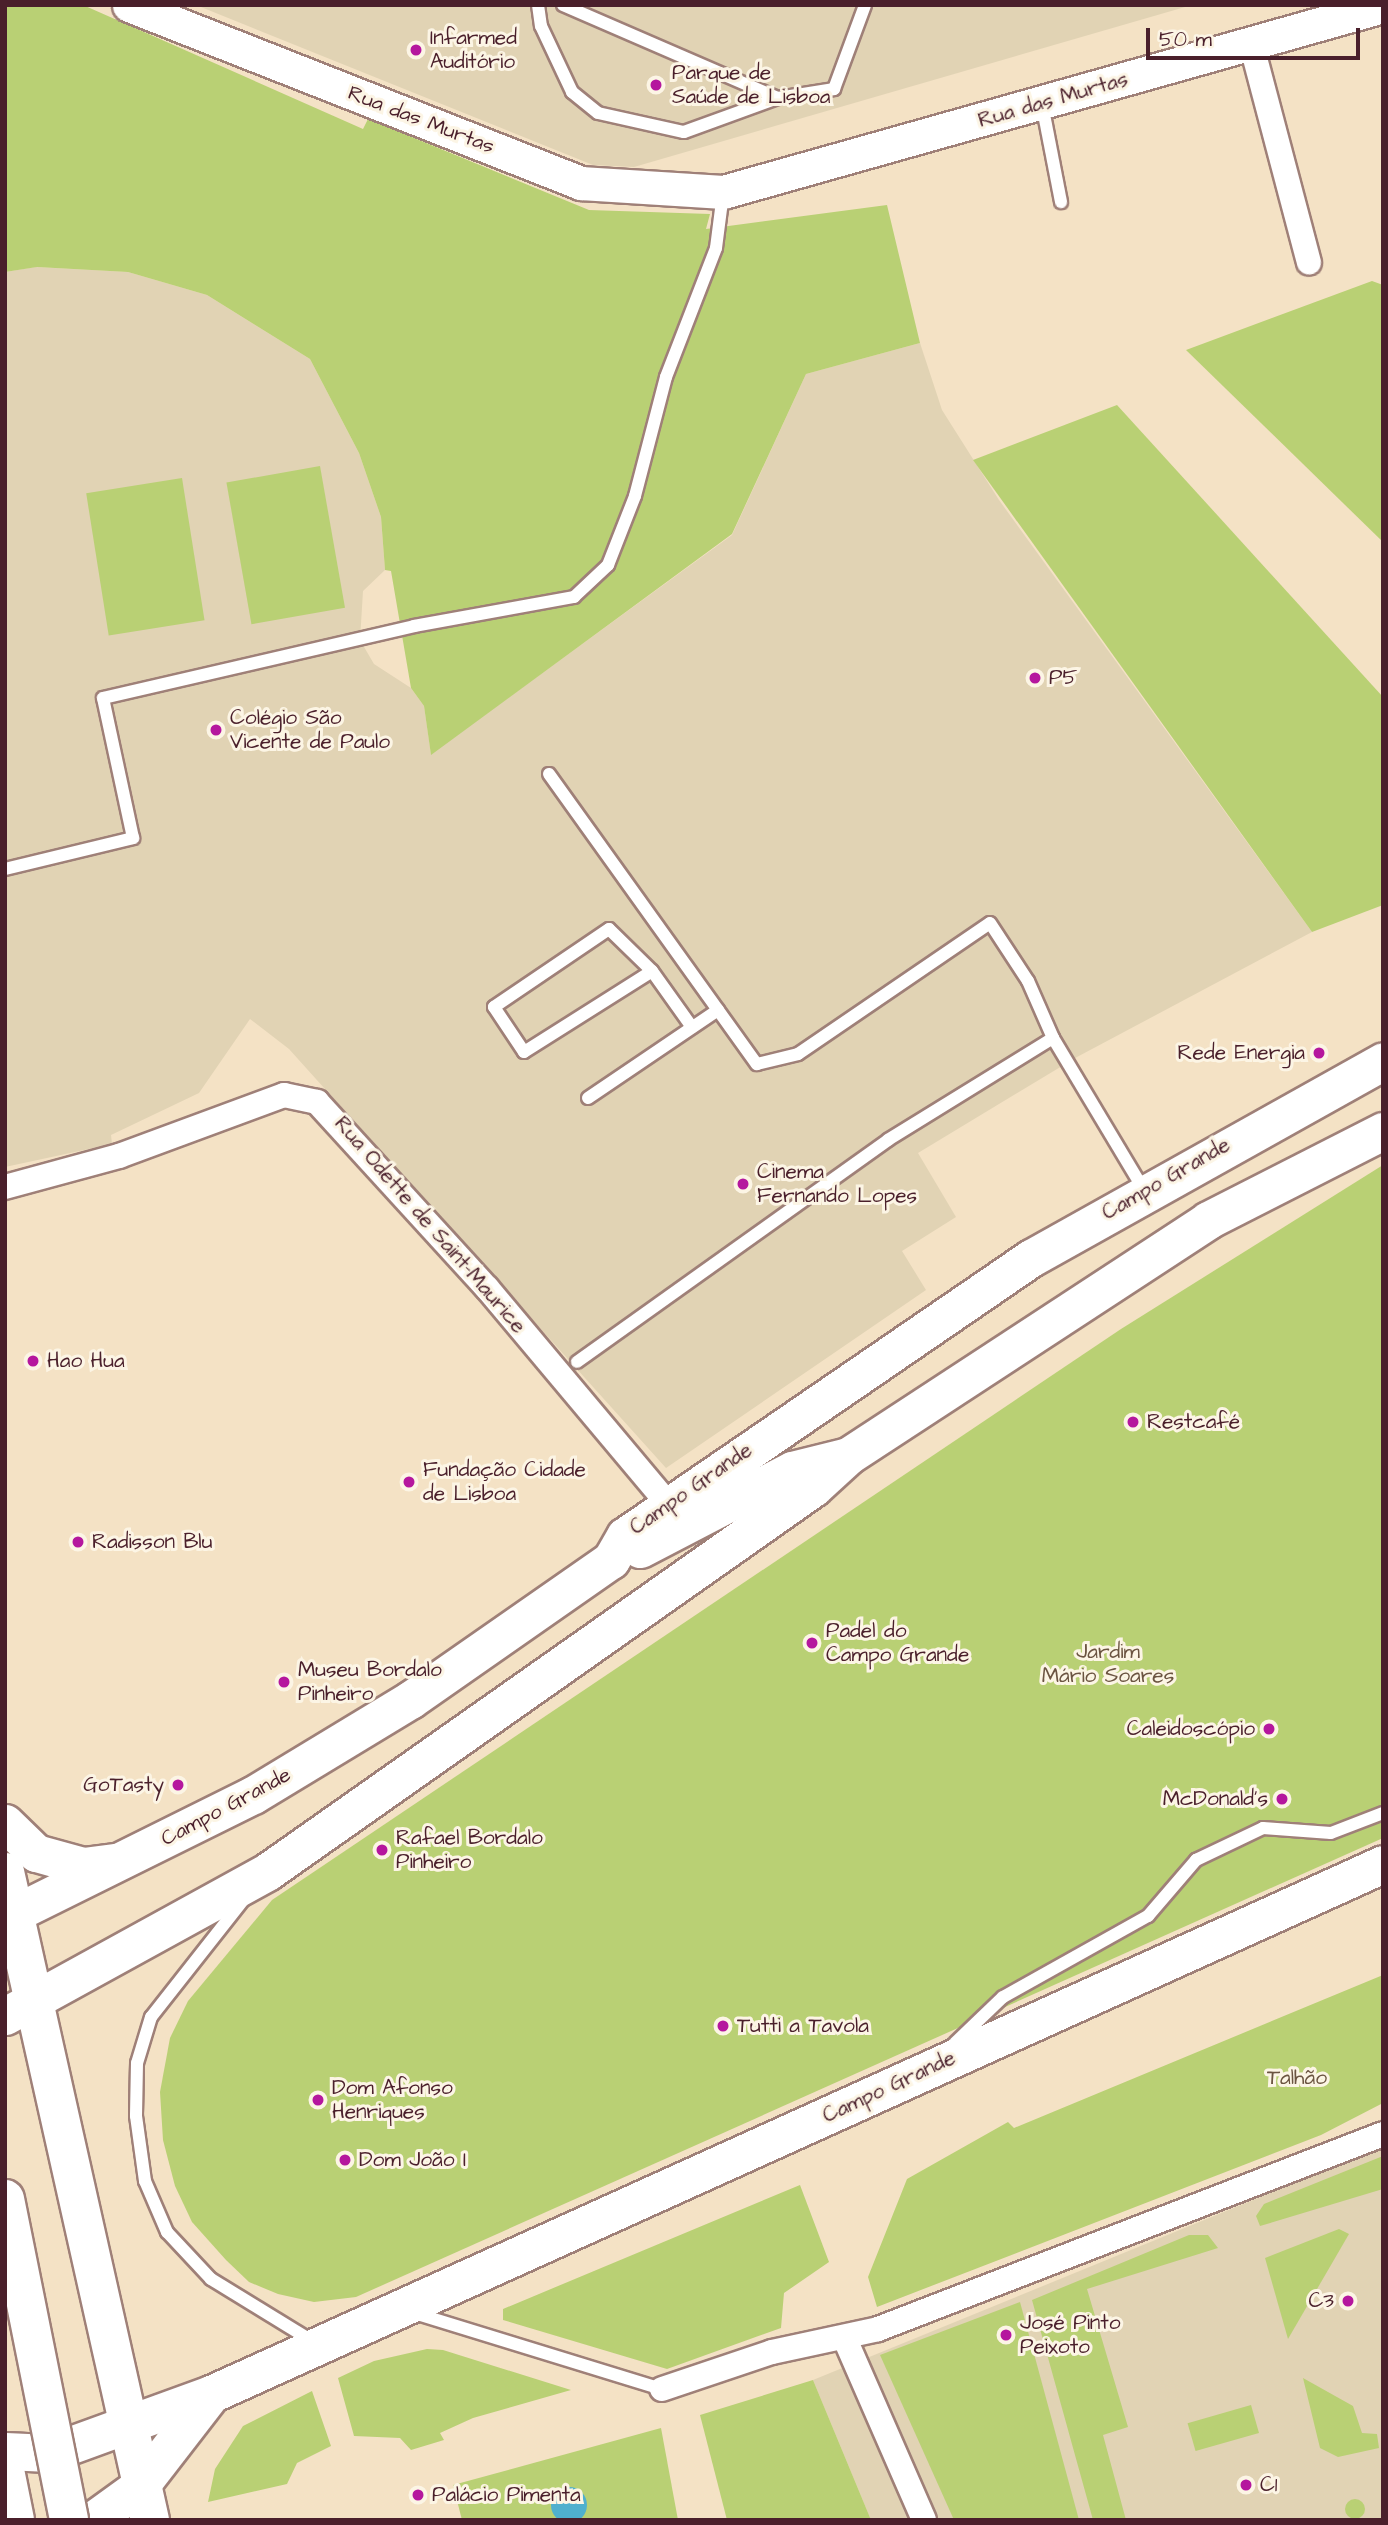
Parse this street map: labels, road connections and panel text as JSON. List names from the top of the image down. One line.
{"streets":{"main road":["Campo Grande"],"street":["Rua das Murtas","Rua Odette de Saint-Maurice"]},"crossings":[["Campo Grande","Rua Odette de Saint-Maurice"]],"parks":["Jardim Mário Soares","Talhão"],"places":["Infarmed Auditório","Parque de Saúde de Lisboa","P5","Colégio São Vicente de Paulo","Rede Energia","Cinema Fernando Lopes","Hao Hua","Restcafé","Fundação Cidade de Lisboa","Radisson Blu","Padel do Campo Grande","Museu Bordalo Pinheiro","Caleidoscópio","GoTasty","McDonald's","Rafael Bordalo Pinheiro","Tutti a Tavola","Dom Afonso Henriques","Dom João I","C3","José Pinto Peixoto","C1","Palácio Pimenta"],"scale_bar":"50 m"}
